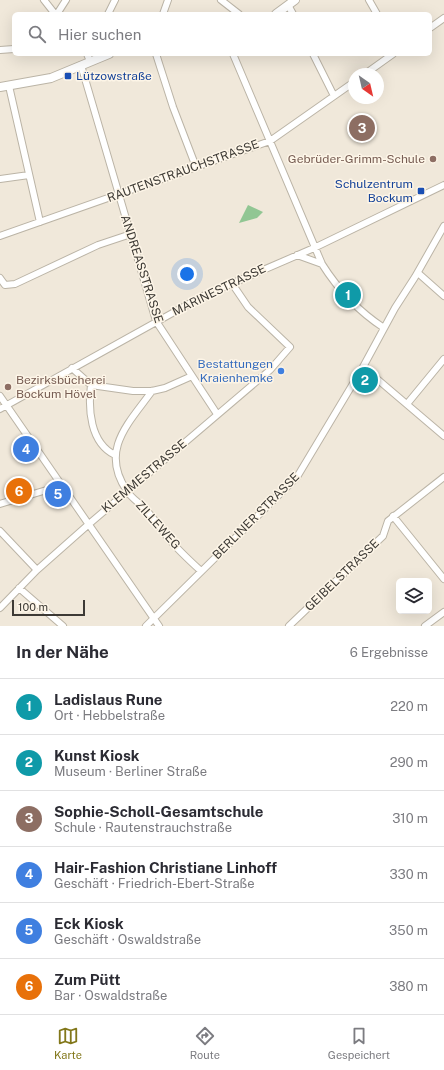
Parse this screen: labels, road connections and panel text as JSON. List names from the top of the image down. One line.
{"streets":{"street":["RAUTENSTRAUCHSTRASSE","ANDREASSTRASSE","MARINESTRASSE","KLEMMESTRASSE","BERLINER STRASSE","ZILLEWEG","GEIBELSTRASSE"]},"crossings":[["RAUTENSTRAUCHSTRASSE","ANDREASSTRASSE"],["ANDREASSTRASSE","MARINESTRASSE"],["ANDREASSTRASSE","KLEMMESTRASSE"],["MARINESTRASSE","KLEMMESTRASSE"],["KLEMMESTRASSE","ZILLEWEG"],["BERLINER STRASSE","ZILLEWEG"]],"places":{"transit":["Lützowstraße","Schulzentrum Bockum"],"other":["Gebrüder-Grimm-Schule","Bestattungen Kraienhemke","Bezirksbücherei Bockum Hövel"]},"scale_bar":"100 m","north":"bottom right","page":{"search":"Hier suchen","pins":["3","1","2","4","6","5"],"scale":"100 m","heading":["In der Nähe","6 Ergebnisse"],"list":[{"mark":"1","name":"Ladislaus Rune","note":"Ort · Hebbelstraße","value":"220 m"},{"mark":"2","name":"Kunst Kiosk","note":"Museum · Berliner Straße","value":"290 m"},{"mark":"3","name":"Sophie-Scholl-Gesamtschule","note":"Schule · Rautenstrauchstraße","value":"310 m"},{"mark":"4","name":"Hair-Fashion Christiane Linhoff","note":"Geschäft · Friedrich-Ebert-Straße","value":"330 m"},{"mark":"5","name":"Eck Kiosk","note":"Geschäft · Oswaldstraße","value":"350 m"},{"mark":"6","name":"Zum Pütt","note":"Bar · Oswaldstraße","value":"380 m"}],"nav":["Karte","Route","Gespeichert"]}}
